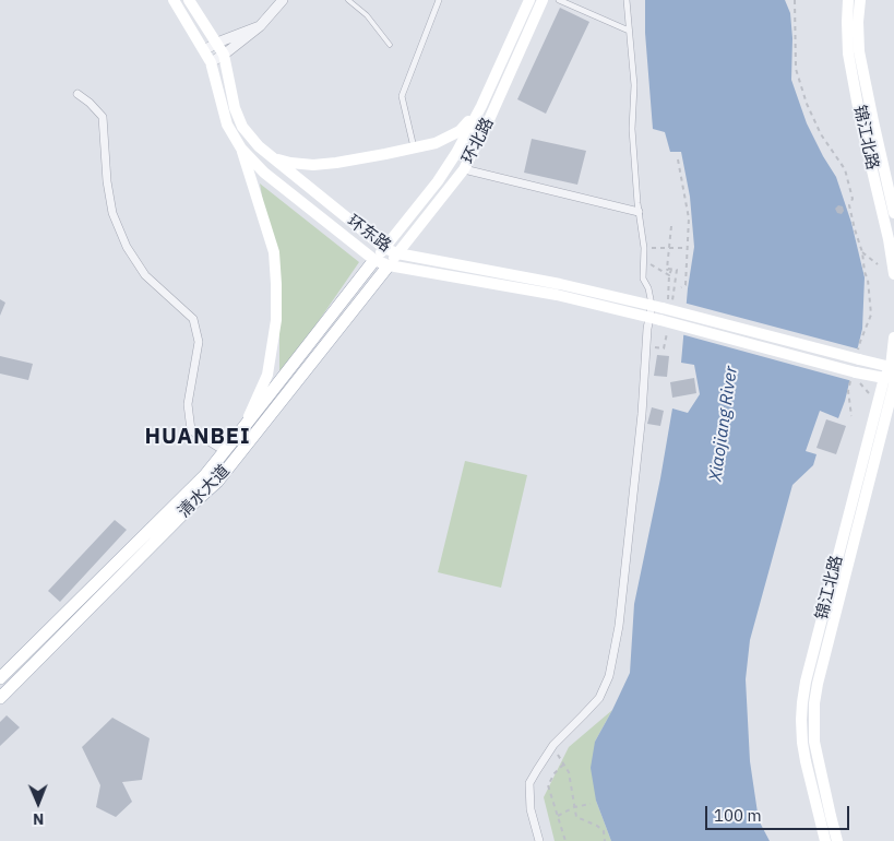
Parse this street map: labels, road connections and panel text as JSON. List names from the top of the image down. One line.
{"streets":{"main road":["锦江北路","环北路","环东路","清水大道"]},"crossings":[["环北路","环东路"],["环北路","清水大道"],["环东路","清水大道"]],"districts":["HUANBEI"],"water":["Xiaojiang River"],"scale_bar":"100 m","north":"bottom"}
